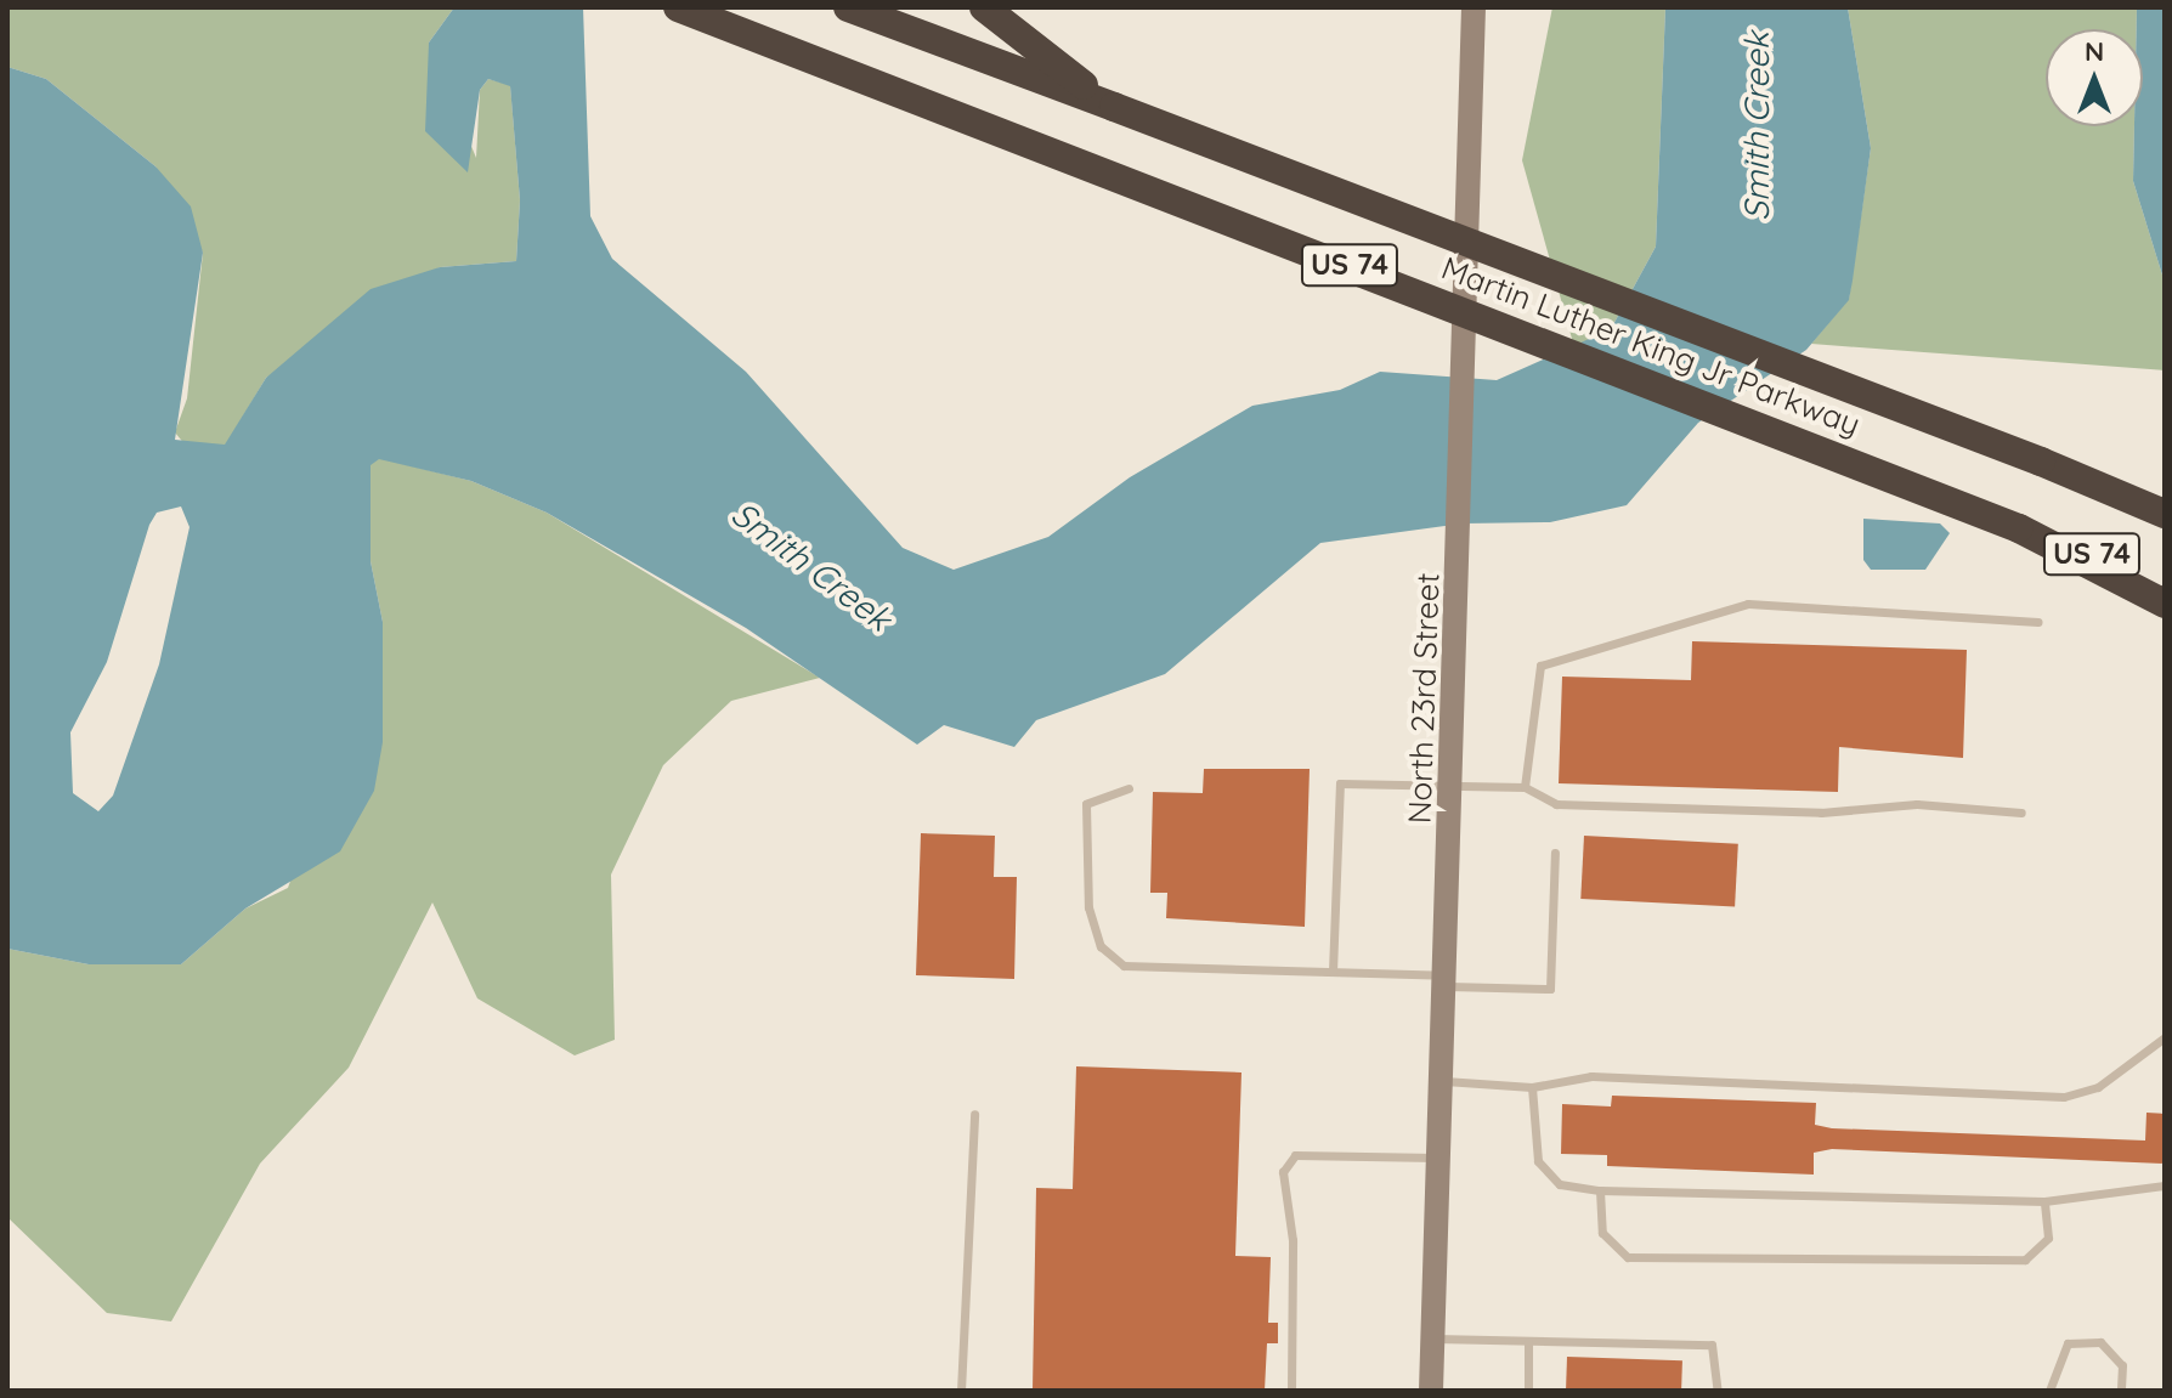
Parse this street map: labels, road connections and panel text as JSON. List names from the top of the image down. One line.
{"streets":{"highway":["US 74","Martin Luther King Jr Parkway"],"main road":["North 23rd Street"]},"water":["Smith Creek"],"north":"top"}
